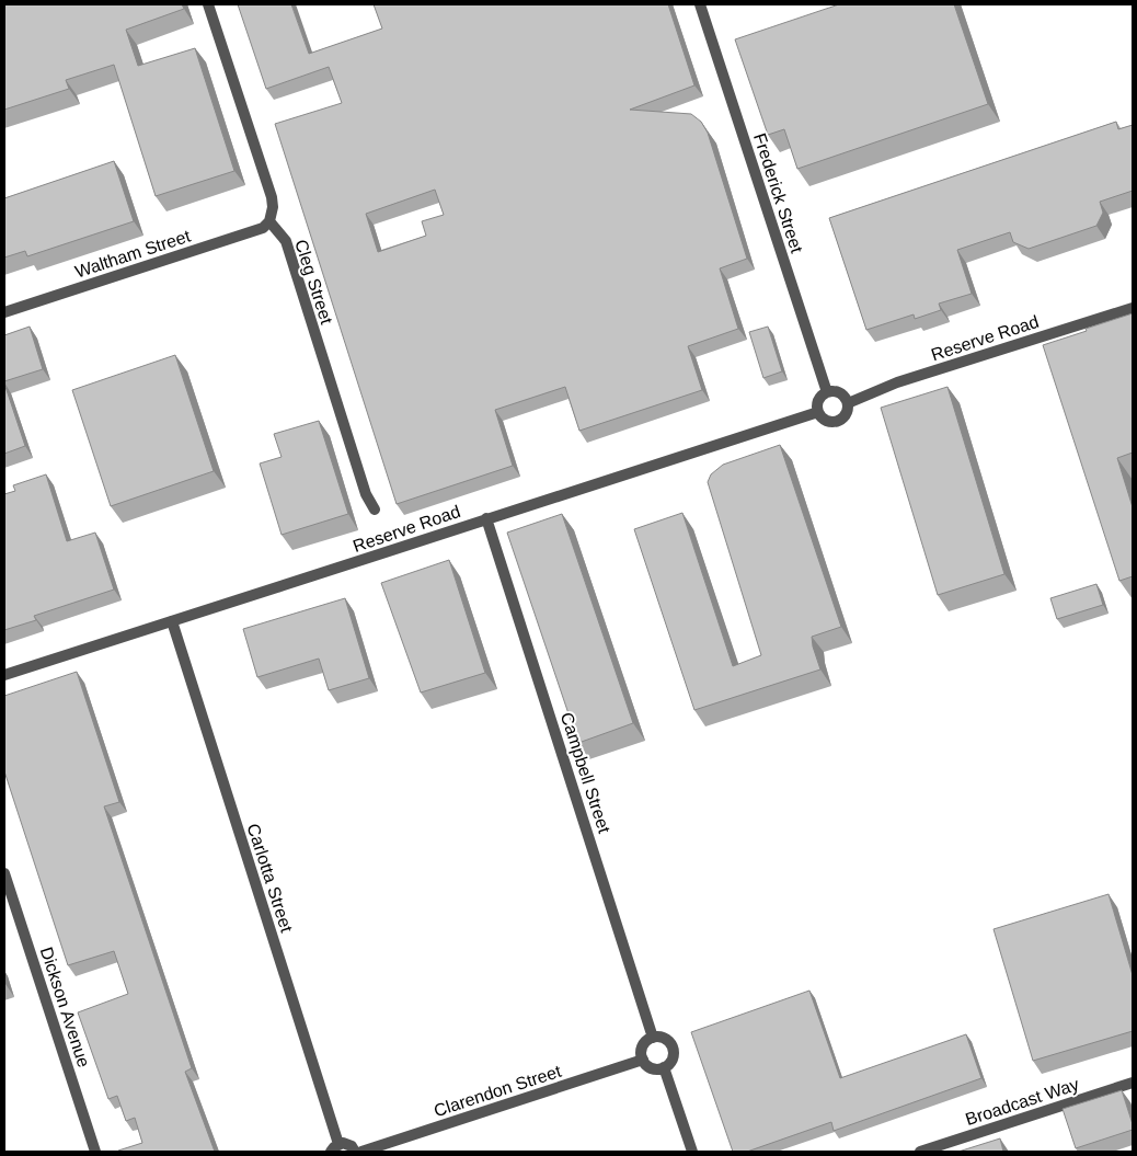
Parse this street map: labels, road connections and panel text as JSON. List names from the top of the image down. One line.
{"streets":{"street":["Frederick Street","Waltham Street","Cleg Street","Reserve Road","Campbell Street","Carlotta Street","Dickson Avenue","Clarendon Street","Broadcast Way"]},"crossings":[["Frederick Street","Reserve Road"],["Waltham Street","Cleg Street"],["Reserve Road","Campbell Street"],["Reserve Road","Carlotta Street"],["Campbell Street","Clarendon Street"]]}
